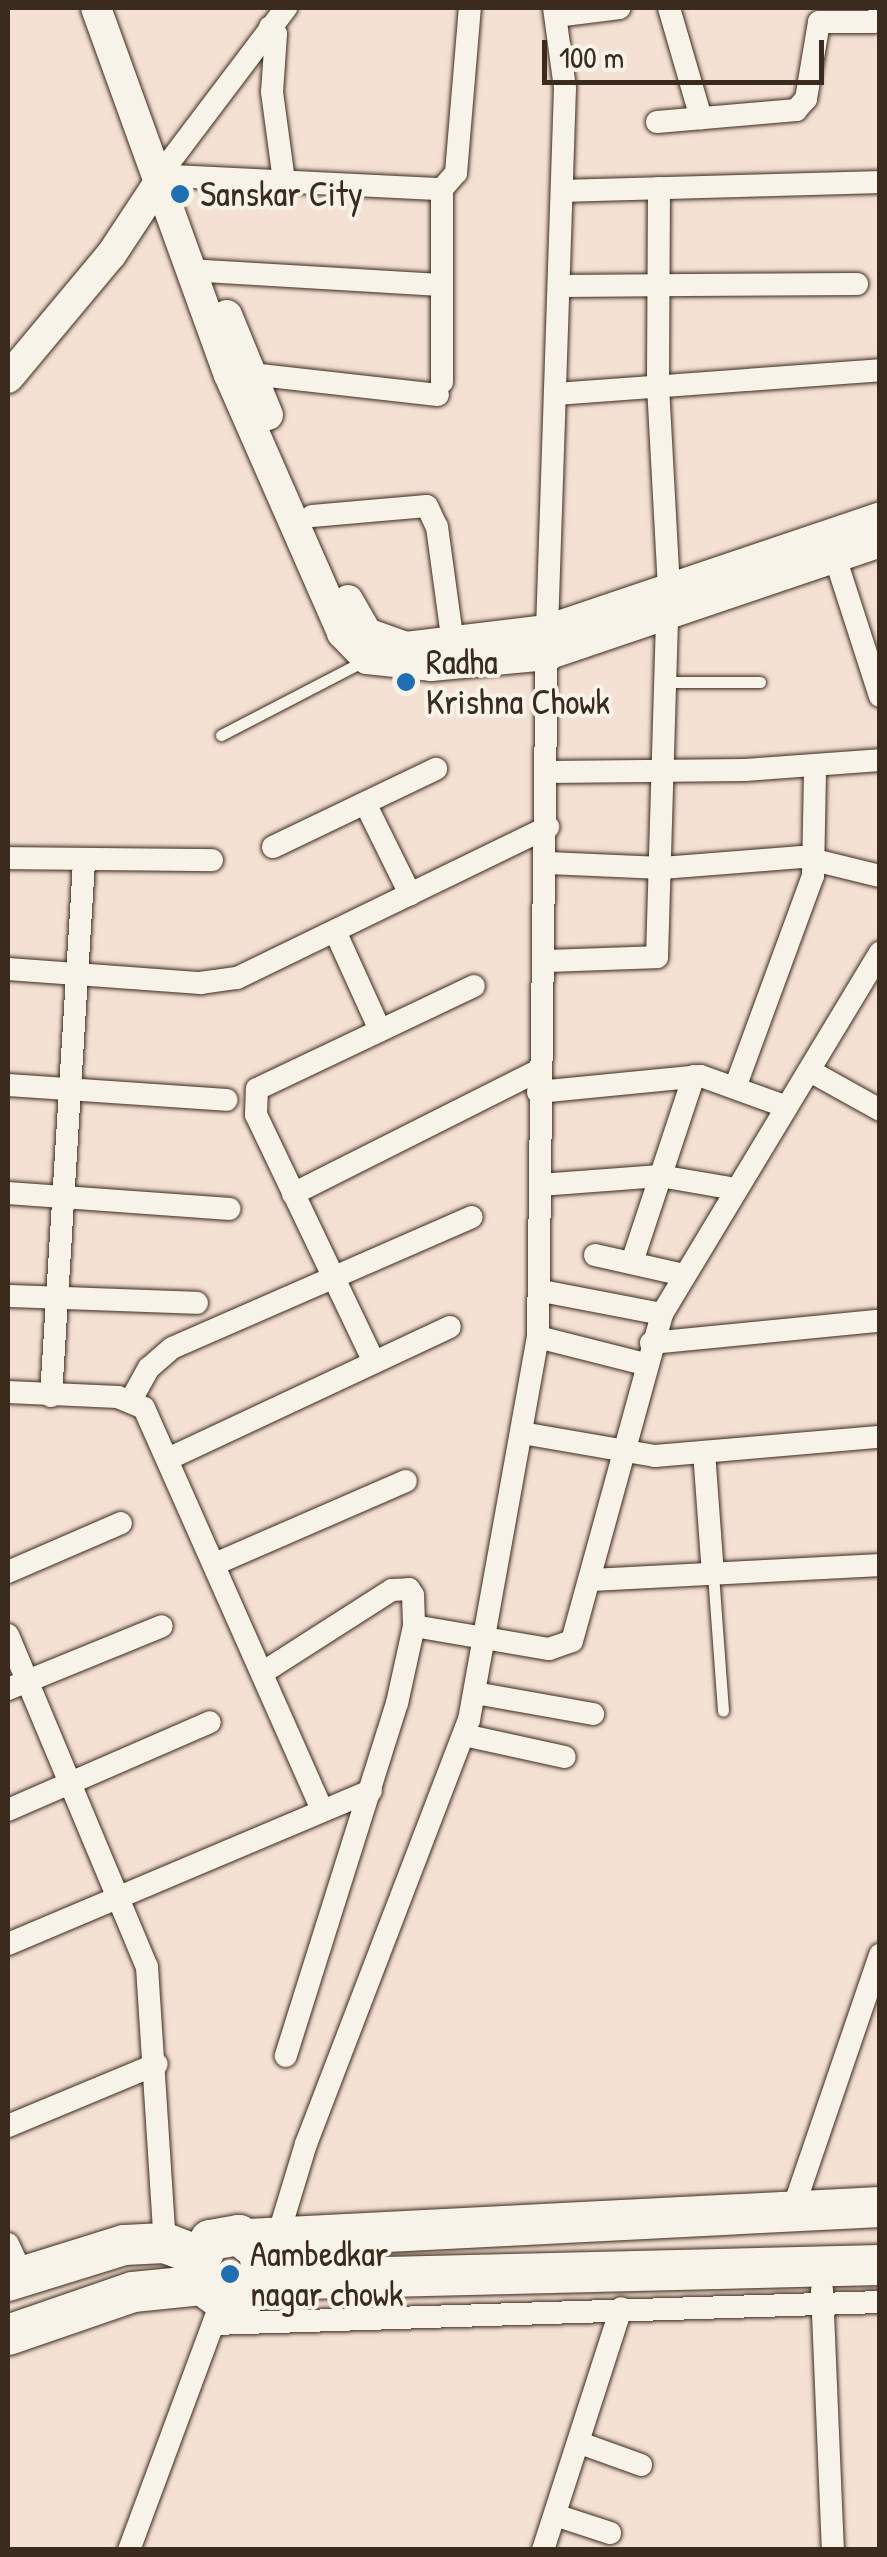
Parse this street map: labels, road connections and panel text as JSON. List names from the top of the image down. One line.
{"places":["Sanskar City","Radha Krishna Chowk","Aambedkar nagar chowk"],"scale_bar":"100 m"}
